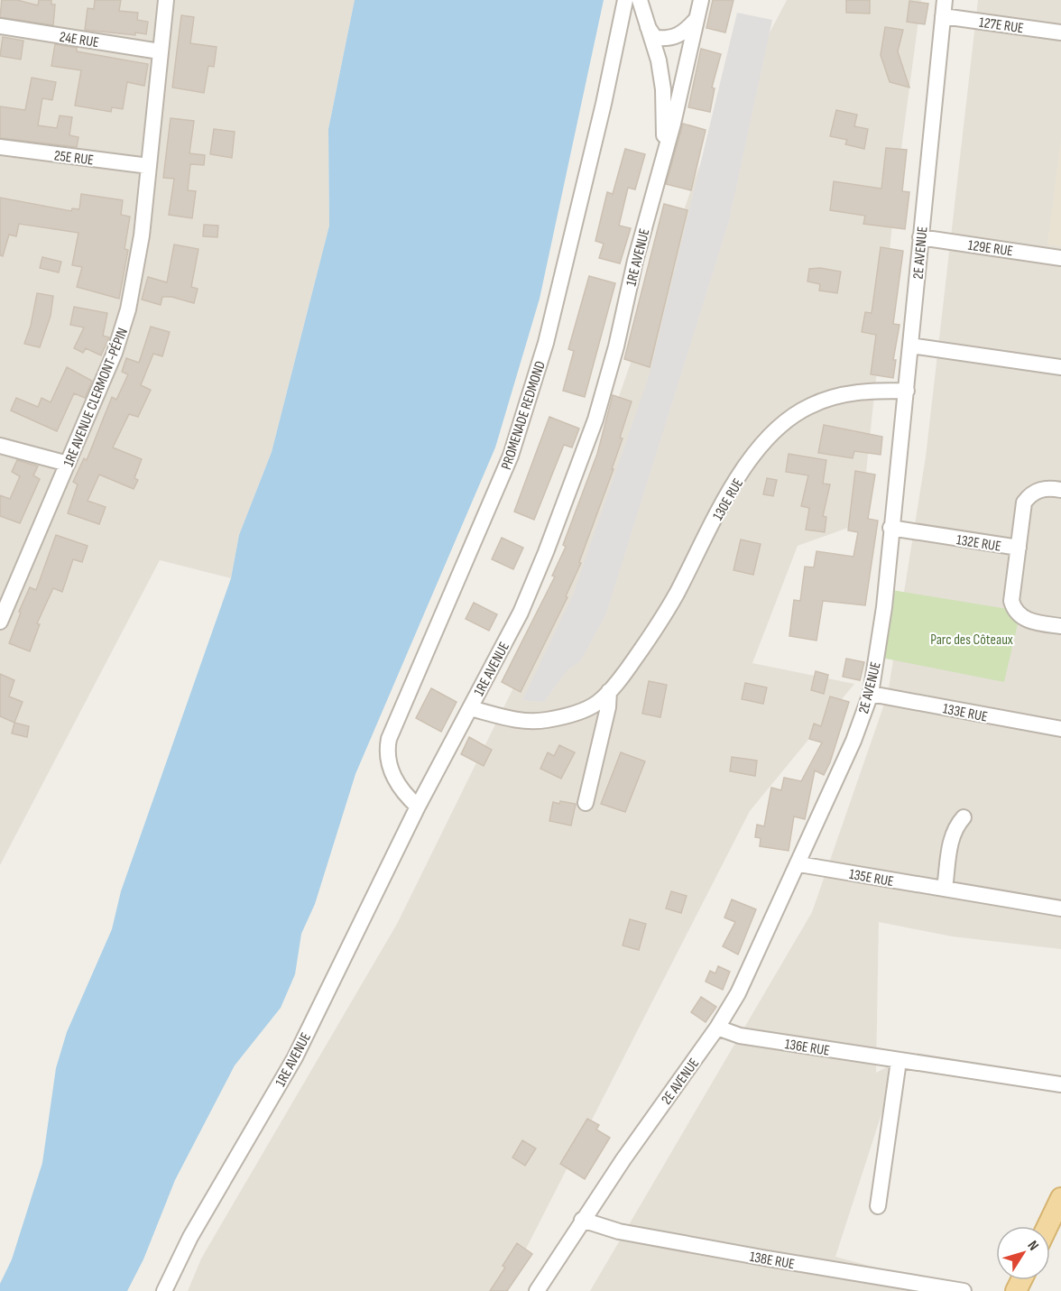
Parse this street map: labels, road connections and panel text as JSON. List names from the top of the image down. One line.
{"streets":{"street":["127E RUE","24E RUE","25E RUE","129E RUE","2E AVENUE","1RE AVENUE","1RE AVENUE CLERMONT-PÉPIN","PROMENADE REDMOND","130E RUE","132E RUE","133E RUE","135E RUE","136E RUE","138E RUE"]},"crossings":[["127E RUE","2E AVENUE"],["24E RUE","1RE AVENUE CLERMONT-PÉPIN"],["25E RUE","1RE AVENUE CLERMONT-PÉPIN"],["129E RUE","2E AVENUE"],["2E AVENUE","130E RUE"],["2E AVENUE","132E RUE"],["2E AVENUE","133E RUE"],["2E AVENUE","135E RUE"],["2E AVENUE","136E RUE"],["2E AVENUE","138E RUE"],["1RE AVENUE","PROMENADE REDMOND"],["1RE AVENUE","130E RUE"]],"parks":["Parc des Côteaux"],"north":"top right"}
